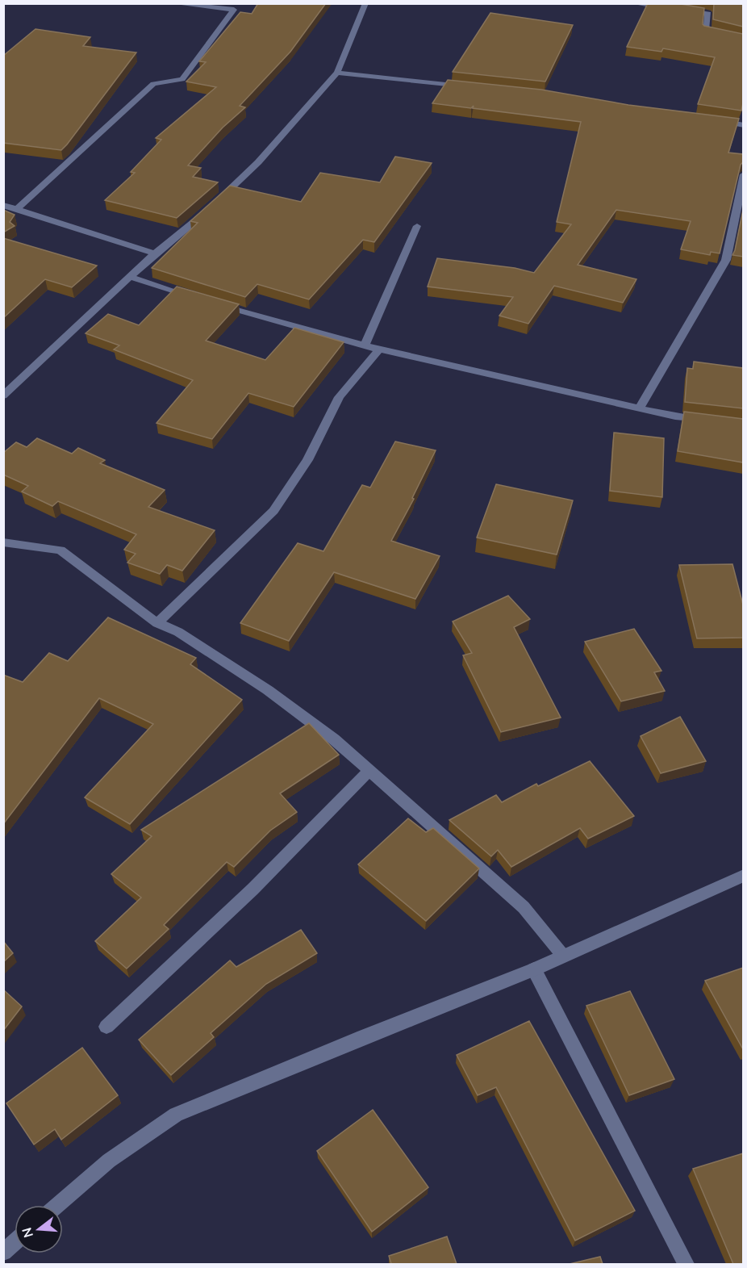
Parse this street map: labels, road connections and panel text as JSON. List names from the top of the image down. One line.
{"north":"left"}
